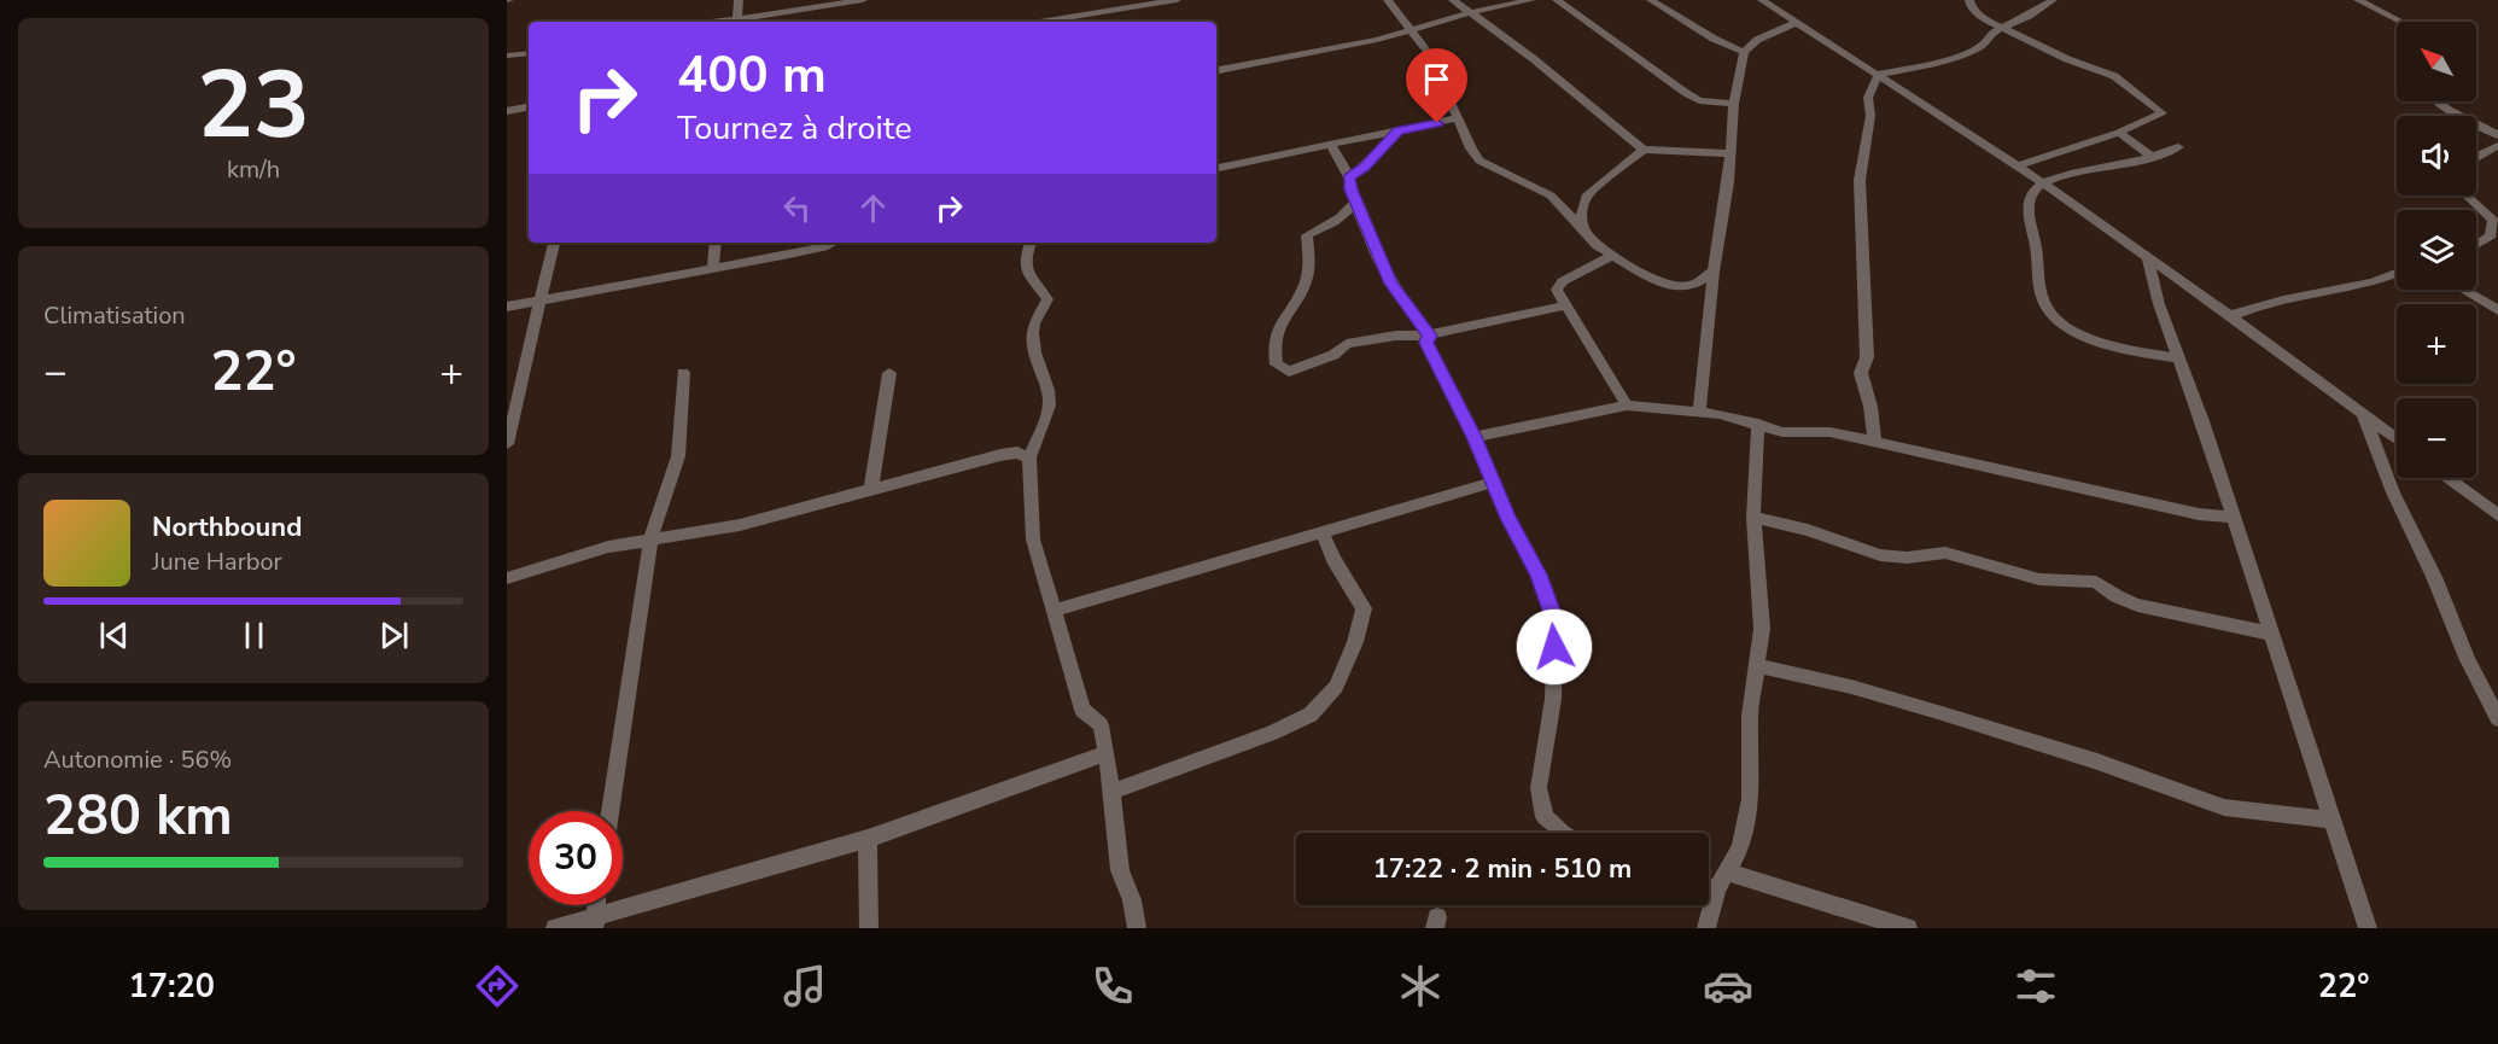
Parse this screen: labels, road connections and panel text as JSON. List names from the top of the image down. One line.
{"north":"top left","page":{"tile":[["23","km/h"],"Climatisation",["Autonomie · 56%","280 km"]],"map_buttons":["+","−"],"turn":["400 m","Tournez à droite"],"heat":["−","22°","+"],"song":["Northbound","June Harbor"],"limit":"30","trip":"17:22 · 2 min · 510 m","tabs":["17:20","22°"]}}
